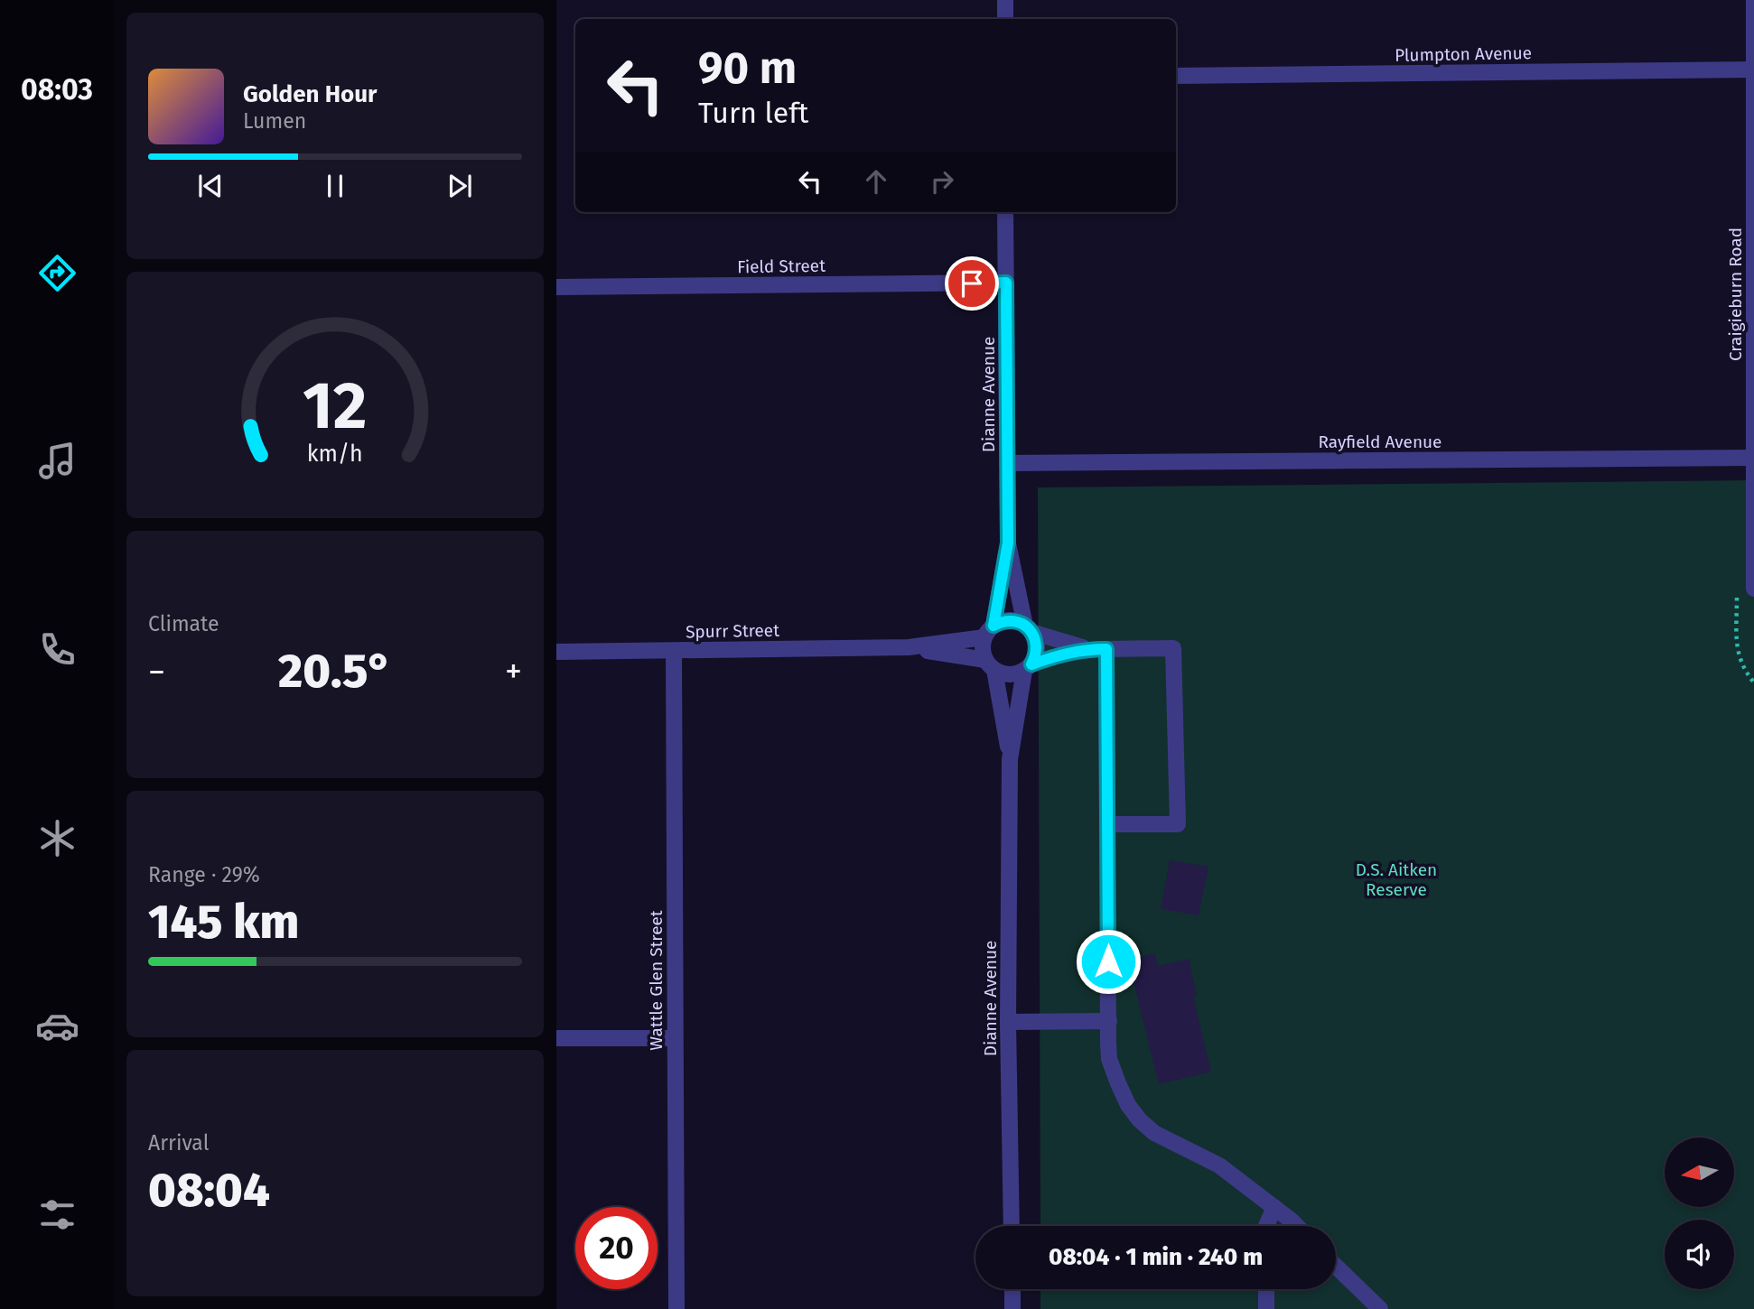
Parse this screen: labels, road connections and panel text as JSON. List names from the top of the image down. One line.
{"streets":{"street":["Plumpton Avenue","Field Street","Craigieburn Road","Dianne Avenue","Rayfield Avenue","Spurr Street","Wattle Glen Street"]},"crossings":[["Plumpton Avenue","Craigieburn Road"],["Field Street","Dianne Avenue"],["Craigieburn Road","Rayfield Avenue"],["Dianne Avenue","Rayfield Avenue"],["Dianne Avenue","Spurr Street"],["Spurr Street","Wattle Glen Street"]],"parks":["D.S. Aitken Reserve"],"north":"left","page":{"tabs":"08:03","turn":["90 m","Turn left"],"song":["Golden Hour","Lumen"],"tile":["Climate",["Range · 29%","145 km"],["Arrival","08:04"]],"heat":["−","20.5°","+"],"limit":"20","trip":"08:04 · 1 min · 240 m","gauge":["12","km/h"]}}
